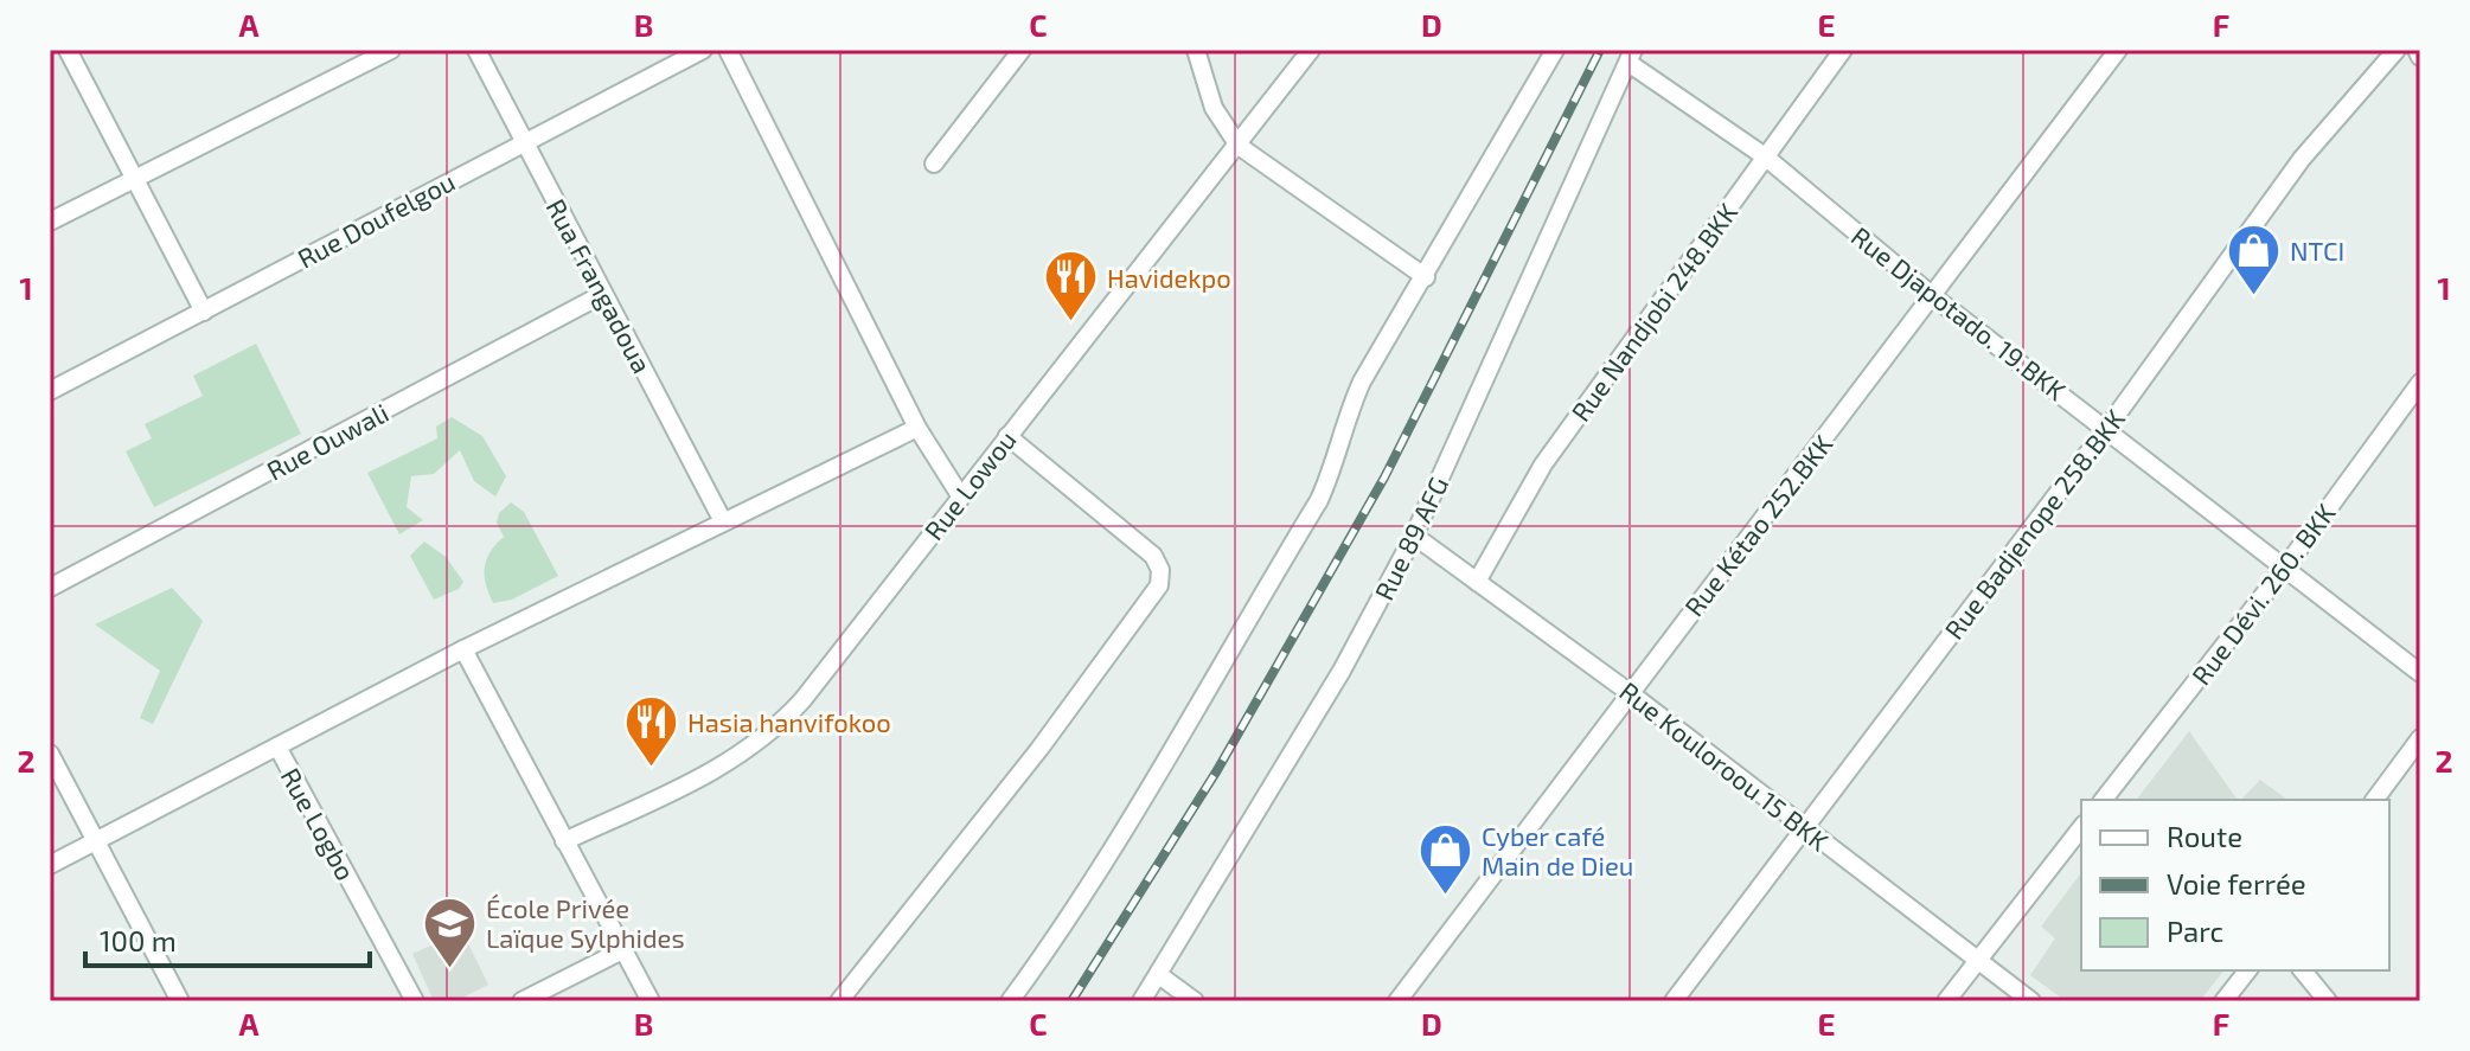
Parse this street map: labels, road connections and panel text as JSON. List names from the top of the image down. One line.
{"streets":{"street":["Rue Doufelgou","Rua Frangadoua","Rue Nandjobi 248.BKK","Rue Djapotado. 19.BKK","Rue Ouwali","Rue Lowou","Rue Badjenope 258.BKK","Rue Kétao 252.BKK","Rue 89 AFG","Rue Dévi. 260. BKK","Rue Kouloroou 15 BKK","Rue Logbo"]},"crossings":[["Rue Doufelgou","Rua Frangadoua"],["Rua Frangadoua","Rue Ouwali"],["Rue Nandjobi 248.BKK","Rue Djapotado. 19.BKK"],["Rue Nandjobi 248.BKK","Rue Kouloroou 15 BKK"],["Rue Djapotado. 19.BKK","Rue Badjenope 258.BKK"],["Rue Djapotado. 19.BKK","Rue Kétao 252.BKK"],["Rue Djapotado. 19.BKK","Rue 89 AFG"],["Rue Djapotado. 19.BKK","Rue Dévi. 260. BKK"],["Rue Badjenope 258.BKK","Rue Kouloroou 15 BKK"],["Rue Kétao 252.BKK","Rue Kouloroou 15 BKK"],["Rue 89 AFG","Rue Kouloroou 15 BKK"]],"places":{"shop":["NTCI","Cyber café Main de Dieu"],"restaurant":["Havidekpo","Hasia hanvifokoo"],"school or university":["École Privée Laïque Sylphides"]},"legend":["Route","Voie ferrée","Parc"],"scale_bar":"100 m","grid":{"columns":["A","B","C","D","E","F"],"rows":["1","2"]}}
